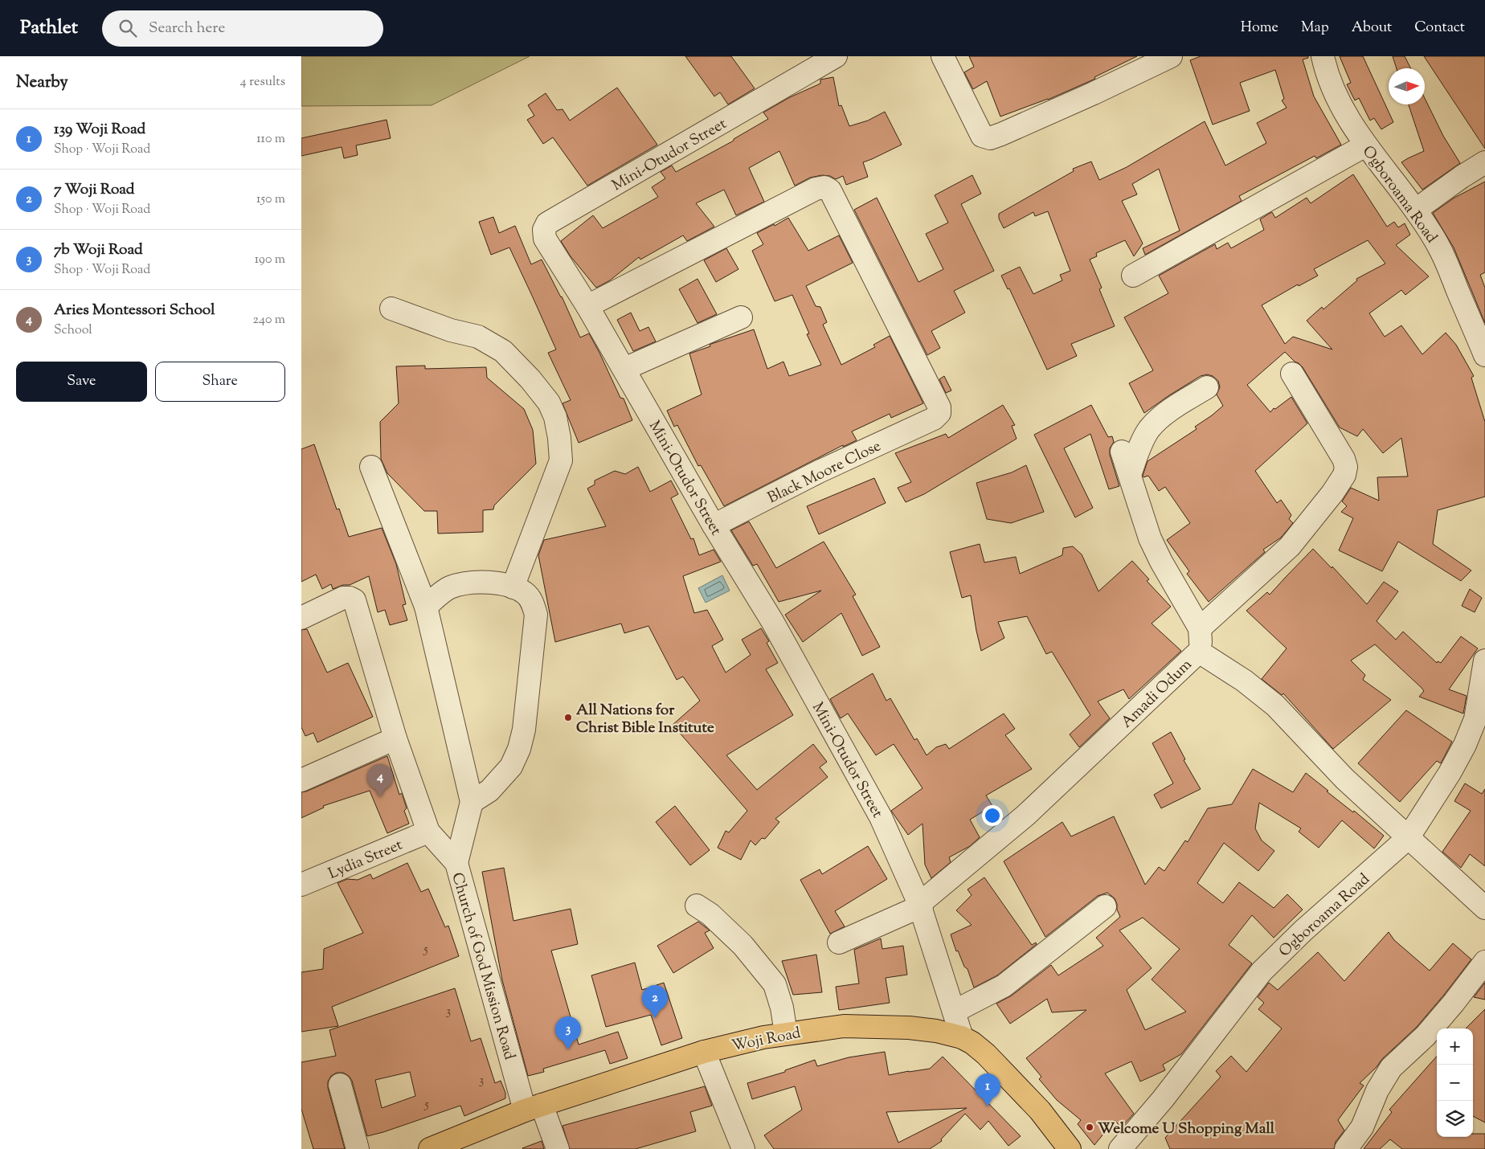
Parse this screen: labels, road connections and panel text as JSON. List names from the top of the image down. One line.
{"streets":{"main road":["Woji Road"],"street":["Mini-Otudor Street","Ogboroama Road","Black Moore Close","Amadi Odum","Lydia Street","Church of God Mission Road"]},"crossings":[["Mini-Otudor Street","Black Moore Close"],["Mini-Otudor Street","Amadi Odum"],["Mini-Otudor Street","Woji Road"],["Ogboroama Road","Amadi Odum"],["Lydia Street","Church of God Mission Road"],["Church of God Mission Road","Woji Road"]],"places":["All Nations for Christ Bible Institute","Welcome U Shopping Mall"],"house_numbers":["5","3","3","5"],"north":"right","page":{"header":"Pathlet","search":"Search here","nav":["Home","Map","About","Contact"],"heading":["Nearby","4 results"],"list":[{"mark":"1","name":"139 Woji Road","note":"Shop · Woji Road","value":"110 m"},{"mark":"2","name":"7 Woji Road","note":"Shop · Woji Road","value":"150 m"},{"mark":"3","name":"7b Woji Road","note":"Shop · Woji Road","value":"190 m"},{"mark":"4","name":"Aries Montessori School","note":"School","value":"240 m"}],"buttons":["Save","Share"],"pins":["4","2","3","1"],"map_buttons":["+","−"]}}
